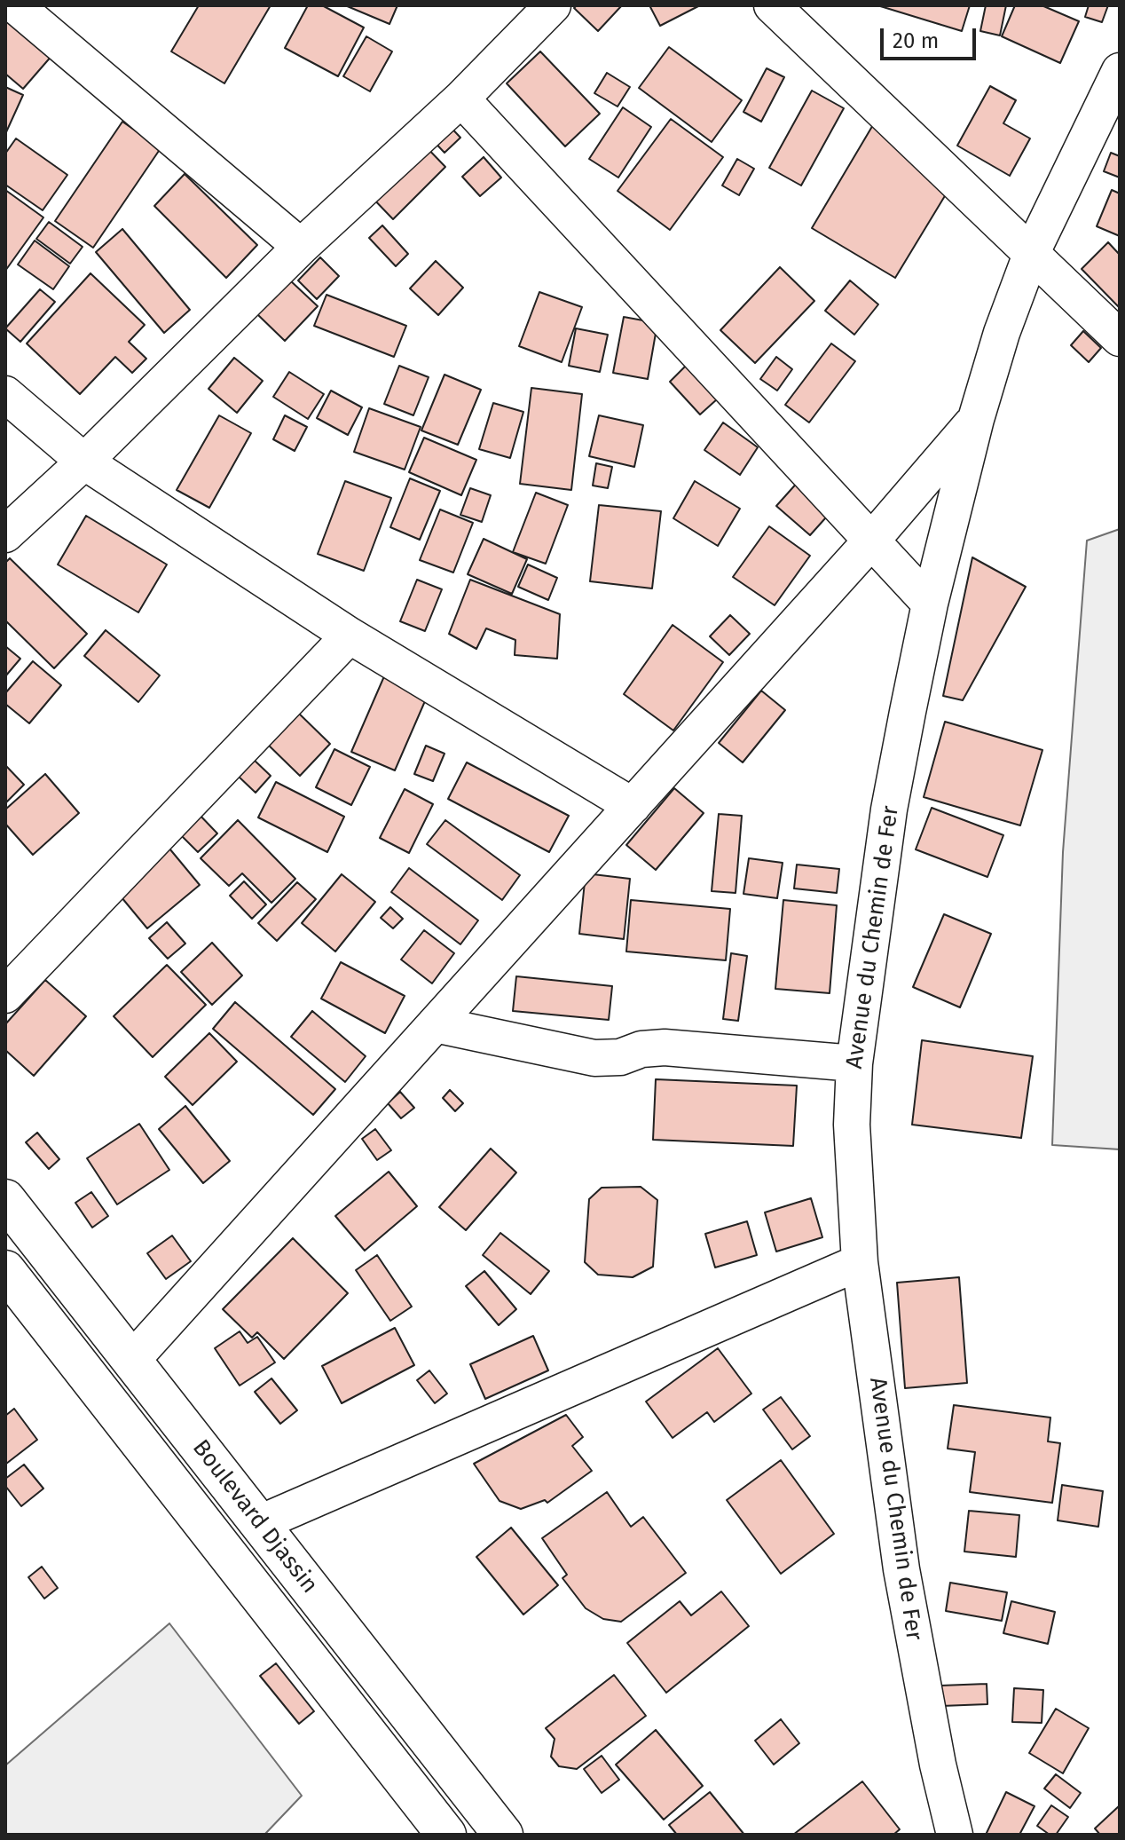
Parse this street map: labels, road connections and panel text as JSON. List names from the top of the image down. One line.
{"streets":{"highway":["Boulevard Djassin"],"street":["Avenue du Chemin de Fer"]},"scale_bar":"20 m"}
